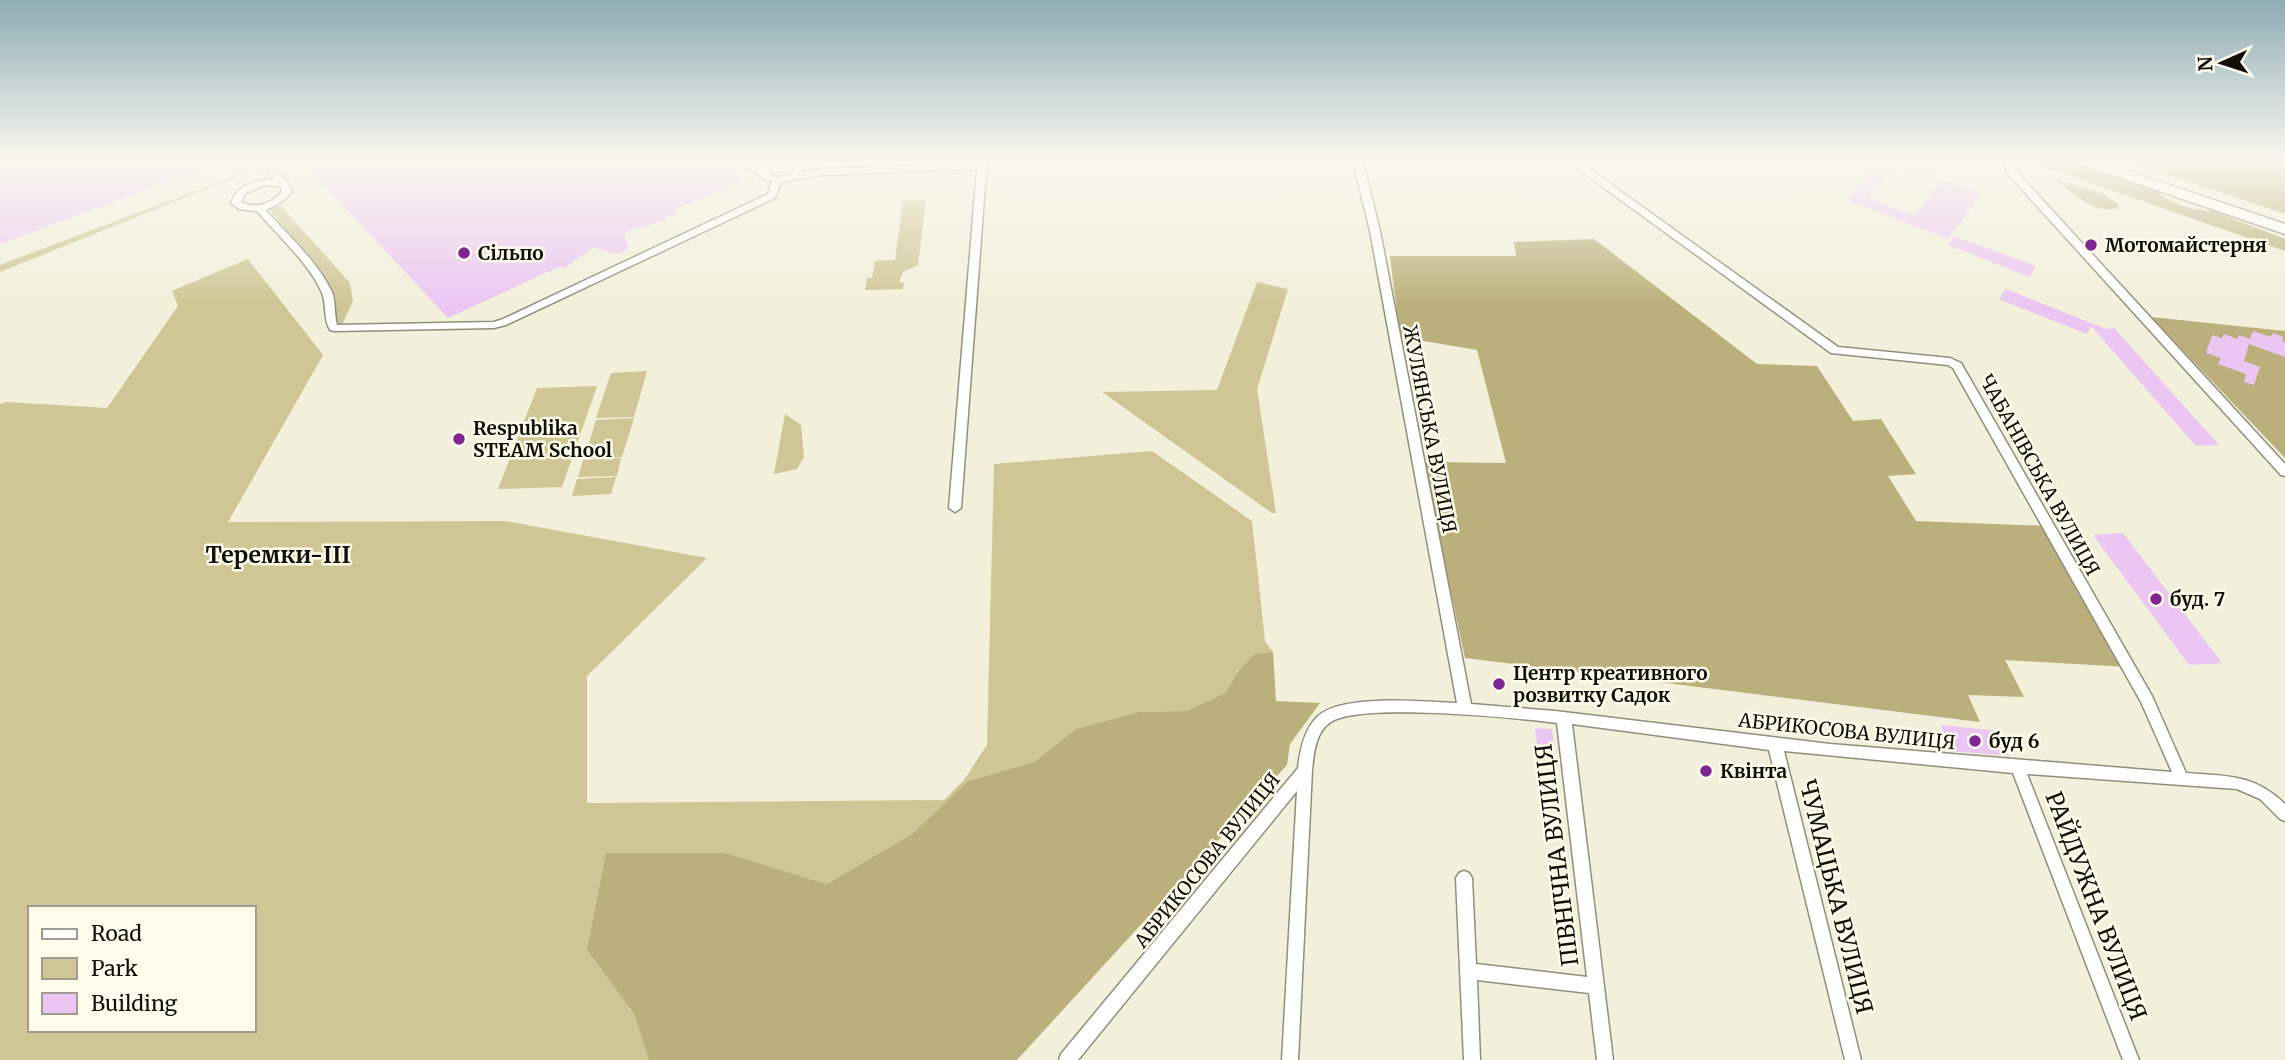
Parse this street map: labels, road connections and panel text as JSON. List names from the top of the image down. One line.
{"streets":{"street":["ЖУЛЯНСЬКА ВУЛИЦЯ","ЧАБАНІВСЬКА ВУЛИЦЯ","АБРИКОСОВА ВУЛИЦЯ","ПІВНІЧНА ВУЛИЦЯ","ЧУМАЦЬКА ВУЛИЦЯ","РАЙДУЖНА ВУЛИЦЯ"]},"crossings":[["ЖУЛЯНСЬКА ВУЛИЦЯ","АБРИКОСОВА ВУЛИЦЯ"],["ЧАБАНІВСЬКА ВУЛИЦЯ","АБРИКОСОВА ВУЛИЦЯ"],["АБРИКОСОВА ВУЛИЦЯ","ПІВНІЧНА ВУЛИЦЯ"],["АБРИКОСОВА ВУЛИЦЯ","ЧУМАЦЬКА ВУЛИЦЯ"],["АБРИКОСОВА ВУЛИЦЯ","РАЙДУЖНА ВУЛИЦЯ"]],"districts":["Теремки-III"],"places":["Мотомайстерня","Сільпо","Respublika STEAM School","буд. 7","Центр креативного розвитку Садок","буд 6","Квінта"],"legend":["Road","Park","Building"],"north":"left"}
